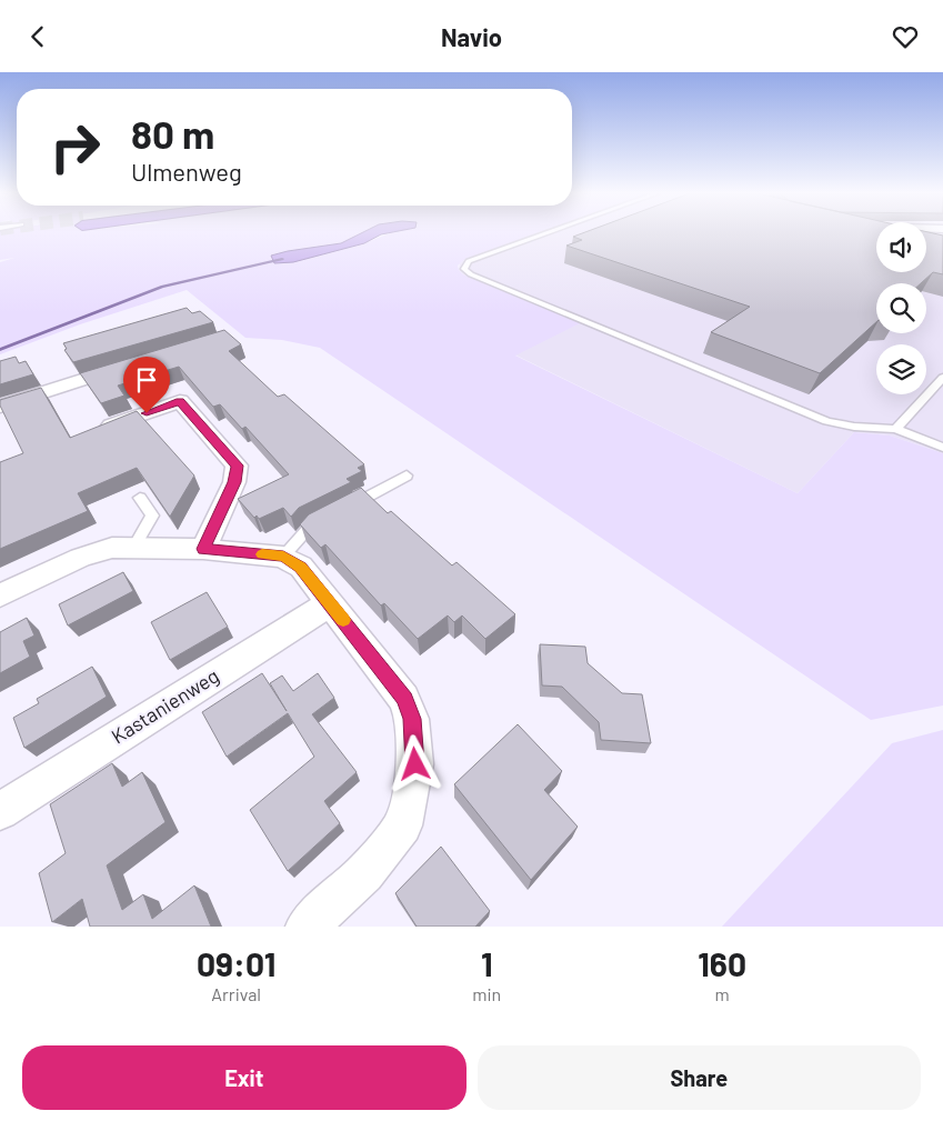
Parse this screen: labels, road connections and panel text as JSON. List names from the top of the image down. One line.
{"streets":{"street":["Kastanienweg"]},"page":{"header":"Navio","turn":["80 m","Ulmenweg"],"eta":["09:01","Arrival","1","min","160","m"],"buttons":["Exit","Share"]}}
